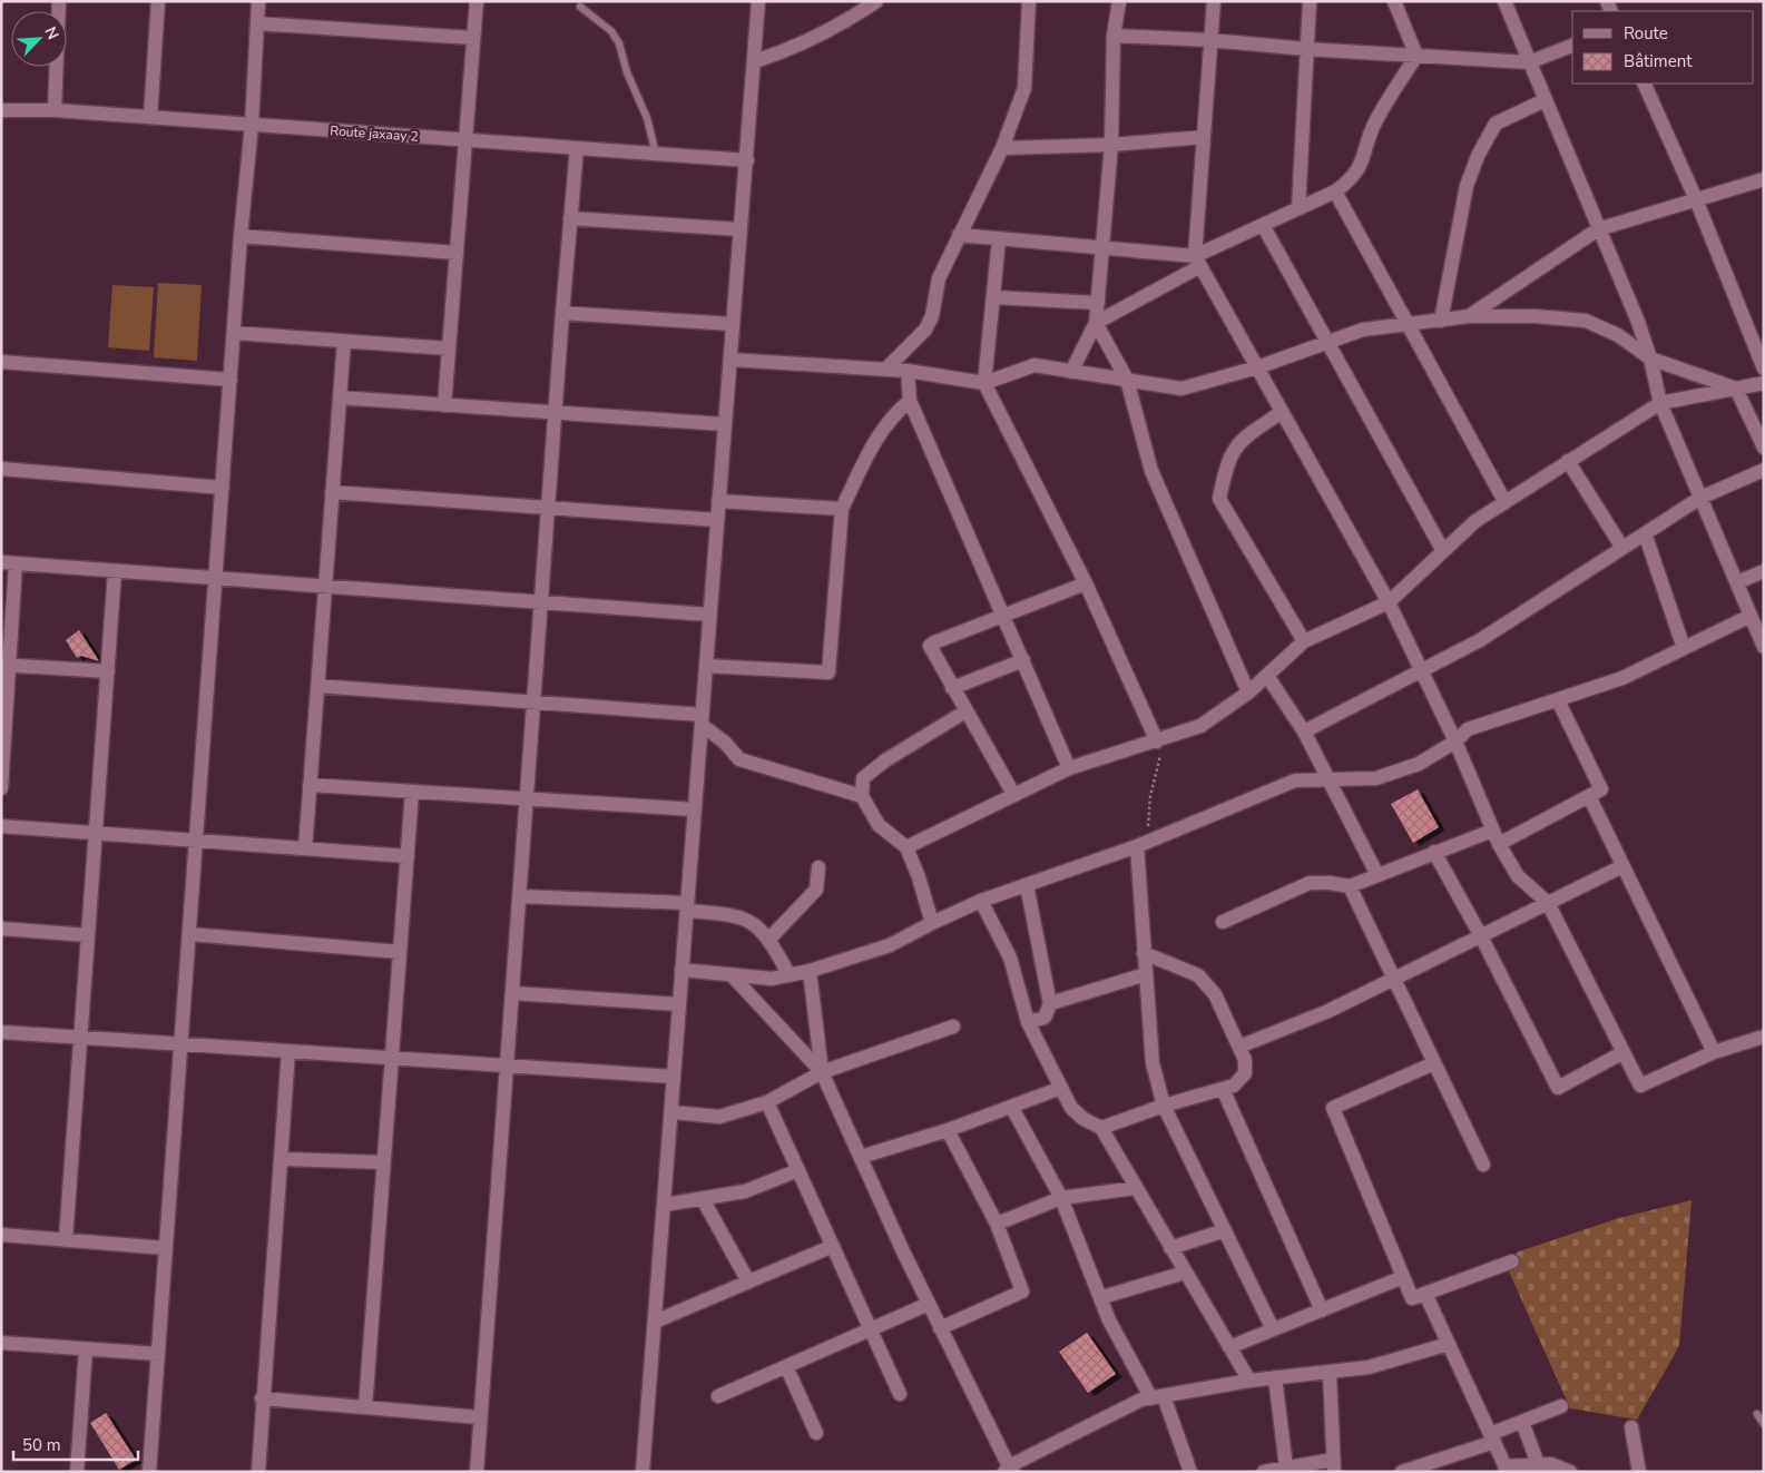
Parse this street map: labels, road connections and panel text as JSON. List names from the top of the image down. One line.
{"streets":{"street":["Route jaxaay 2"]},"legend":["Route","Bâtiment"],"scale_bar":"50 m","north":"top right"}
